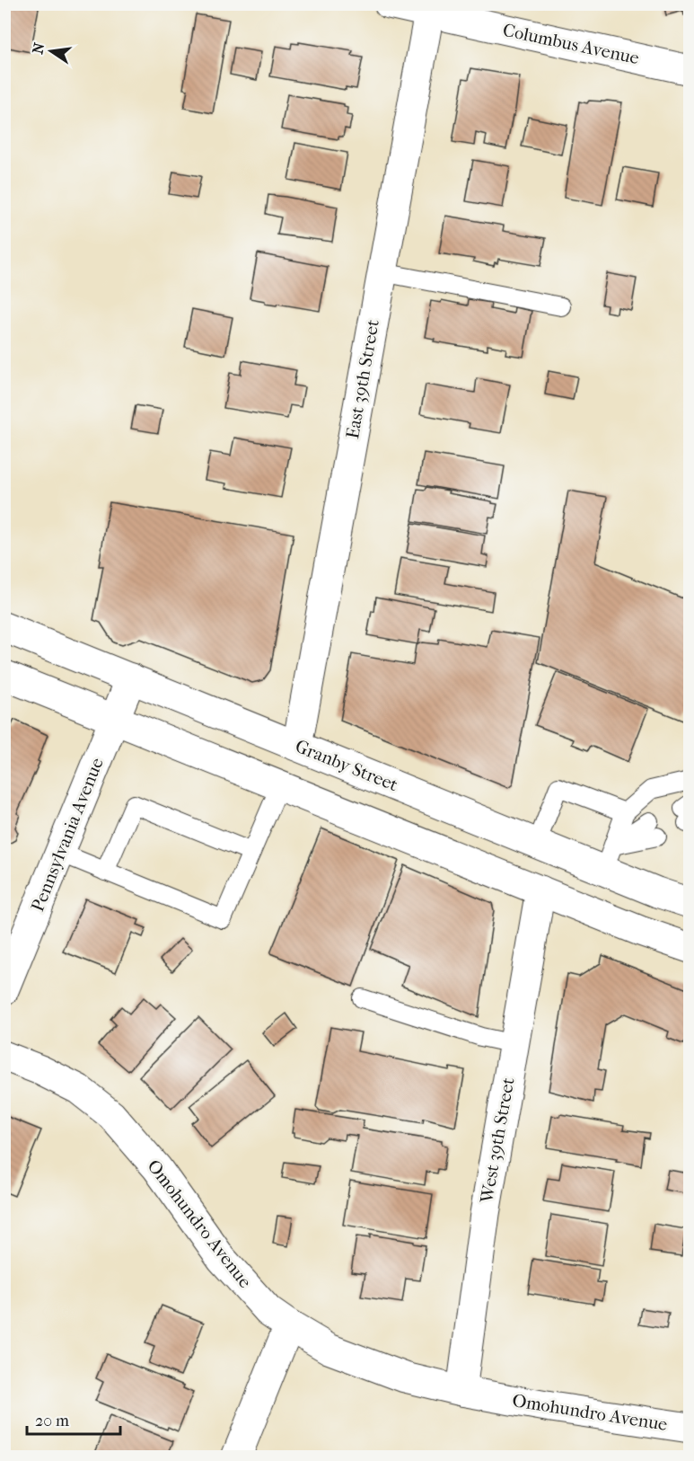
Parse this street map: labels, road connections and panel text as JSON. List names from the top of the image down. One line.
{"streets":{"street":["Columbus Avenue","East 39th Street","Granby Street","Pennsylvania Avenue","West 39th Street","Omohundro Avenue"]},"crossings":[["Columbus Avenue","East 39th Street"],["East 39th Street","Granby Street"],["Granby Street","Pennsylvania Avenue"],["West 39th Street","Omohundro Avenue"]],"scale_bar":"20 m","north":"left"}
